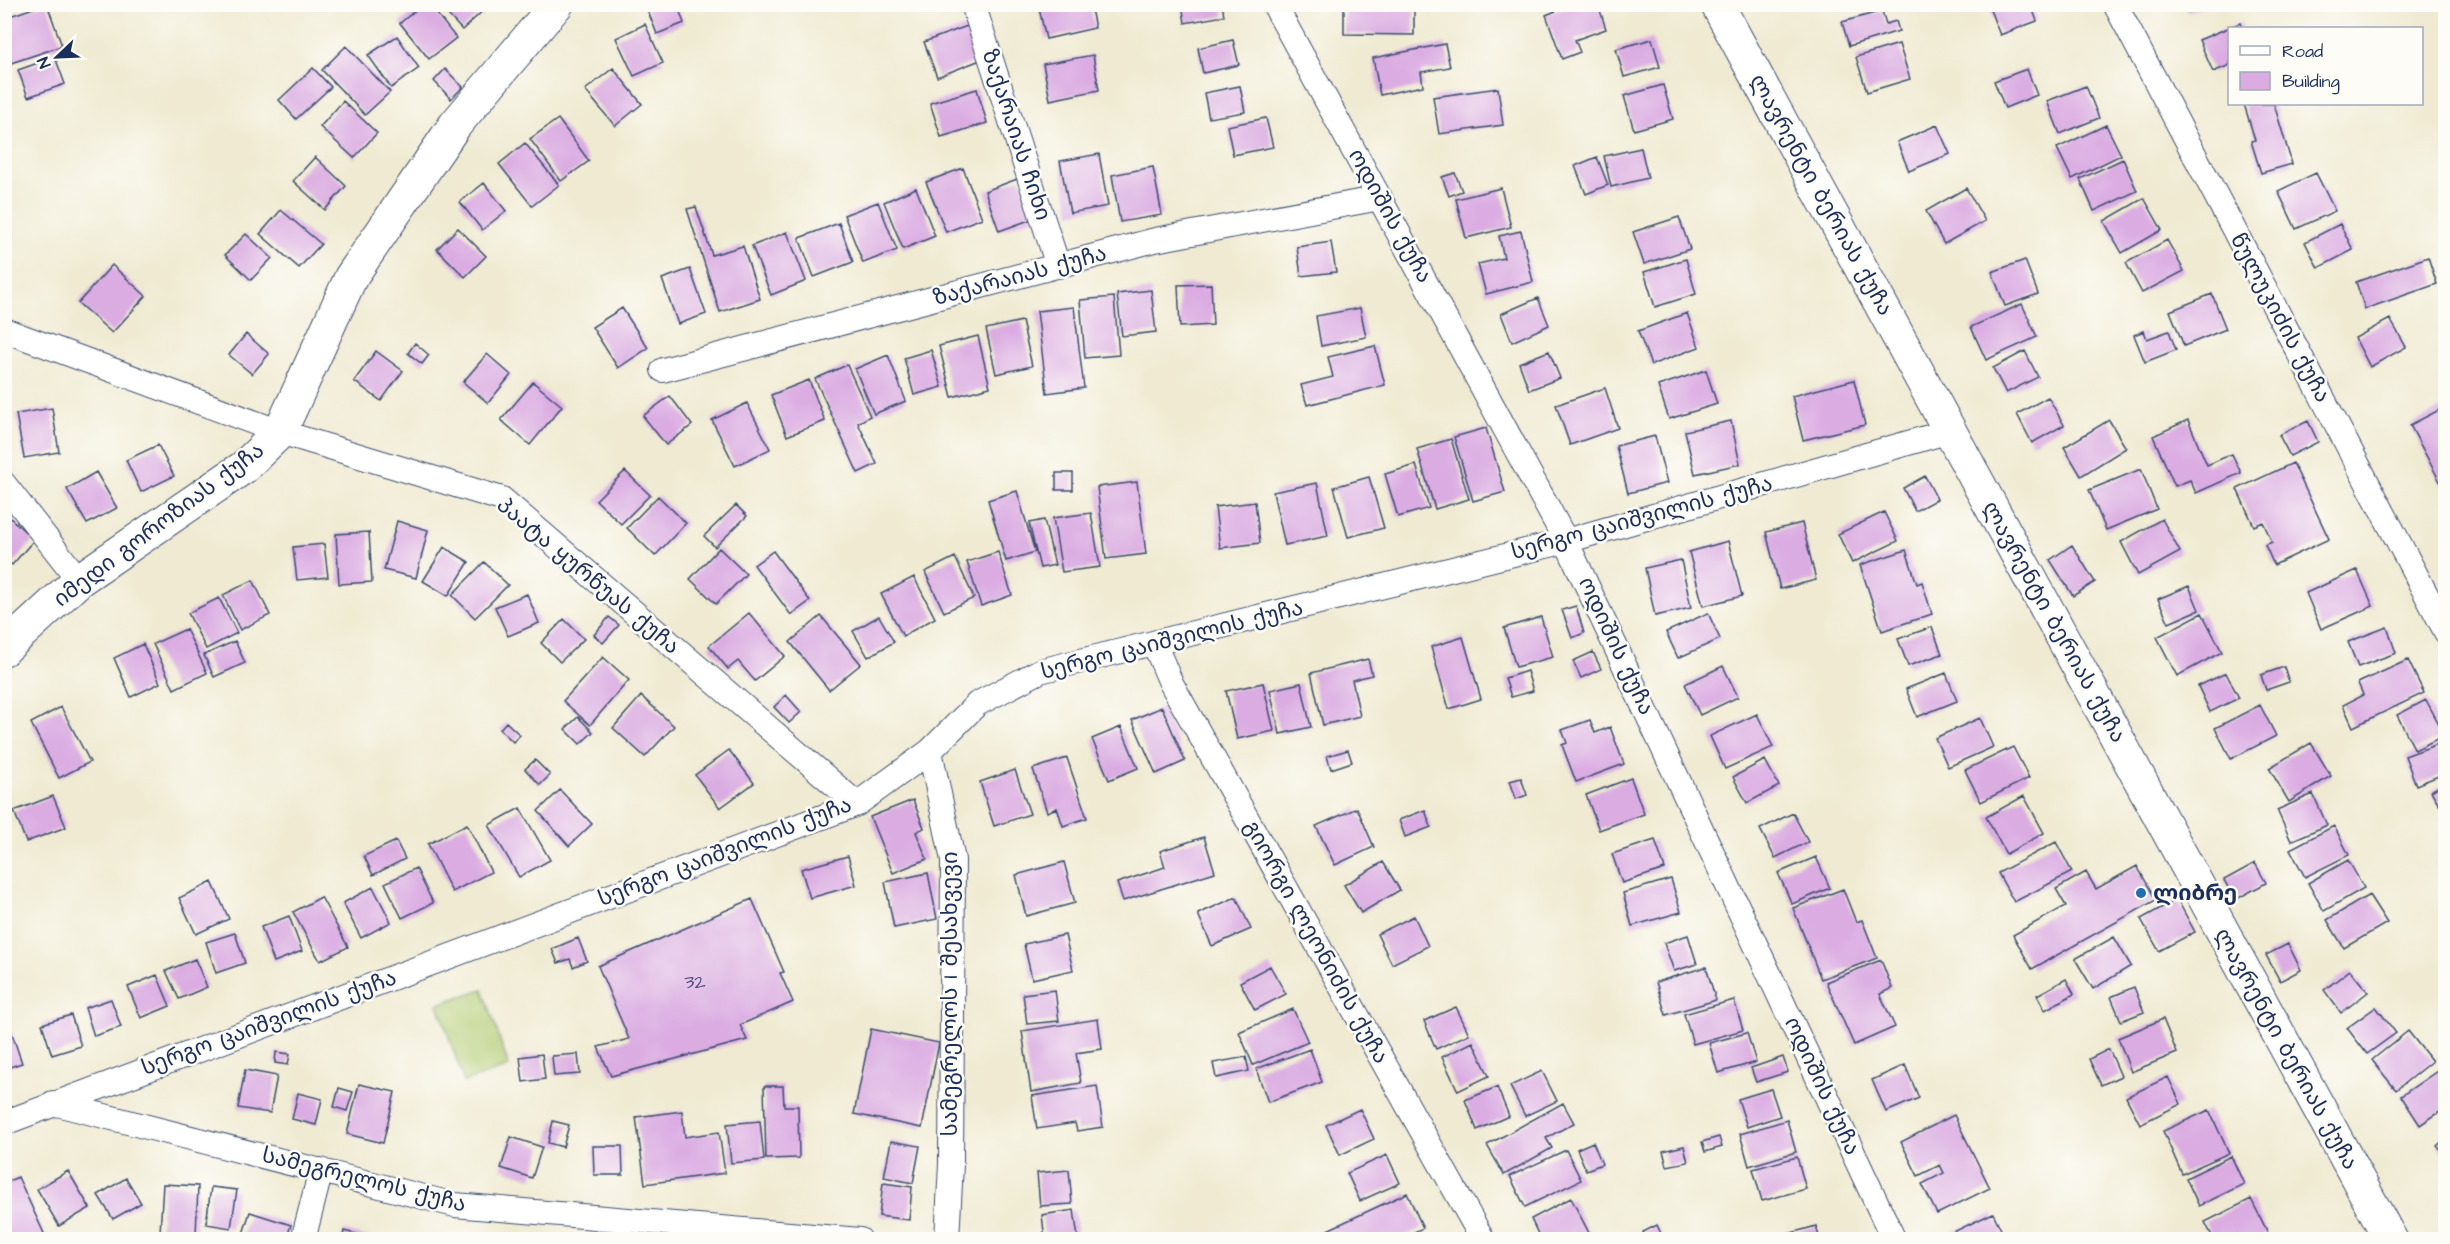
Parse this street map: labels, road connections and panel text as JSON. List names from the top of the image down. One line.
{"streets":{"main road":["ლავრენტი ბერიას ქუჩა","იმედი გოროზიას ქუჩა"],"street":["ზაქარაიას ჩიხი","ოდიშის ქუჩა","ზაქარაიას ქუჩა","წულუკიძის ქუჩა","სერგო ცაიშვილის ქუჩა","პაატა ყურწუას ქუჩა","გიორგი ლეონიძის ქუჩა","სამეგრელოს I შესახვევი","სამეგრელოს ქუჩა"]},"crossings":[["ზაქარაიას ჩიხი","ზაქარაიას ქუჩა"],["ლავრენტი ბერიას ქუჩა","სერგო ცაიშვილის ქუჩა"],["ოდიშის ქუჩა","ზაქარაიას ქუჩა"],["ოდიშის ქუჩა","სერგო ცაიშვილის ქუჩა"],["სერგო ცაიშვილის ქუჩა","პაატა ყურწუას ქუჩა"],["სერგო ცაიშვილის ქუჩა","გიორგი ლეონიძის ქუჩა"],["სერგო ცაიშვილის ქუჩა","სამეგრელოს I შესახვევი"],["სერგო ცაიშვილის ქუჩა","სამეგრელოს ქუჩა"],["იმედი გოროზიას ქუჩა","პაატა ყურწუას ქუჩა"]],"places":["ლიბრე"],"house_numbers":["32"],"legend":["Road","Building"],"north":"bottom left"}
